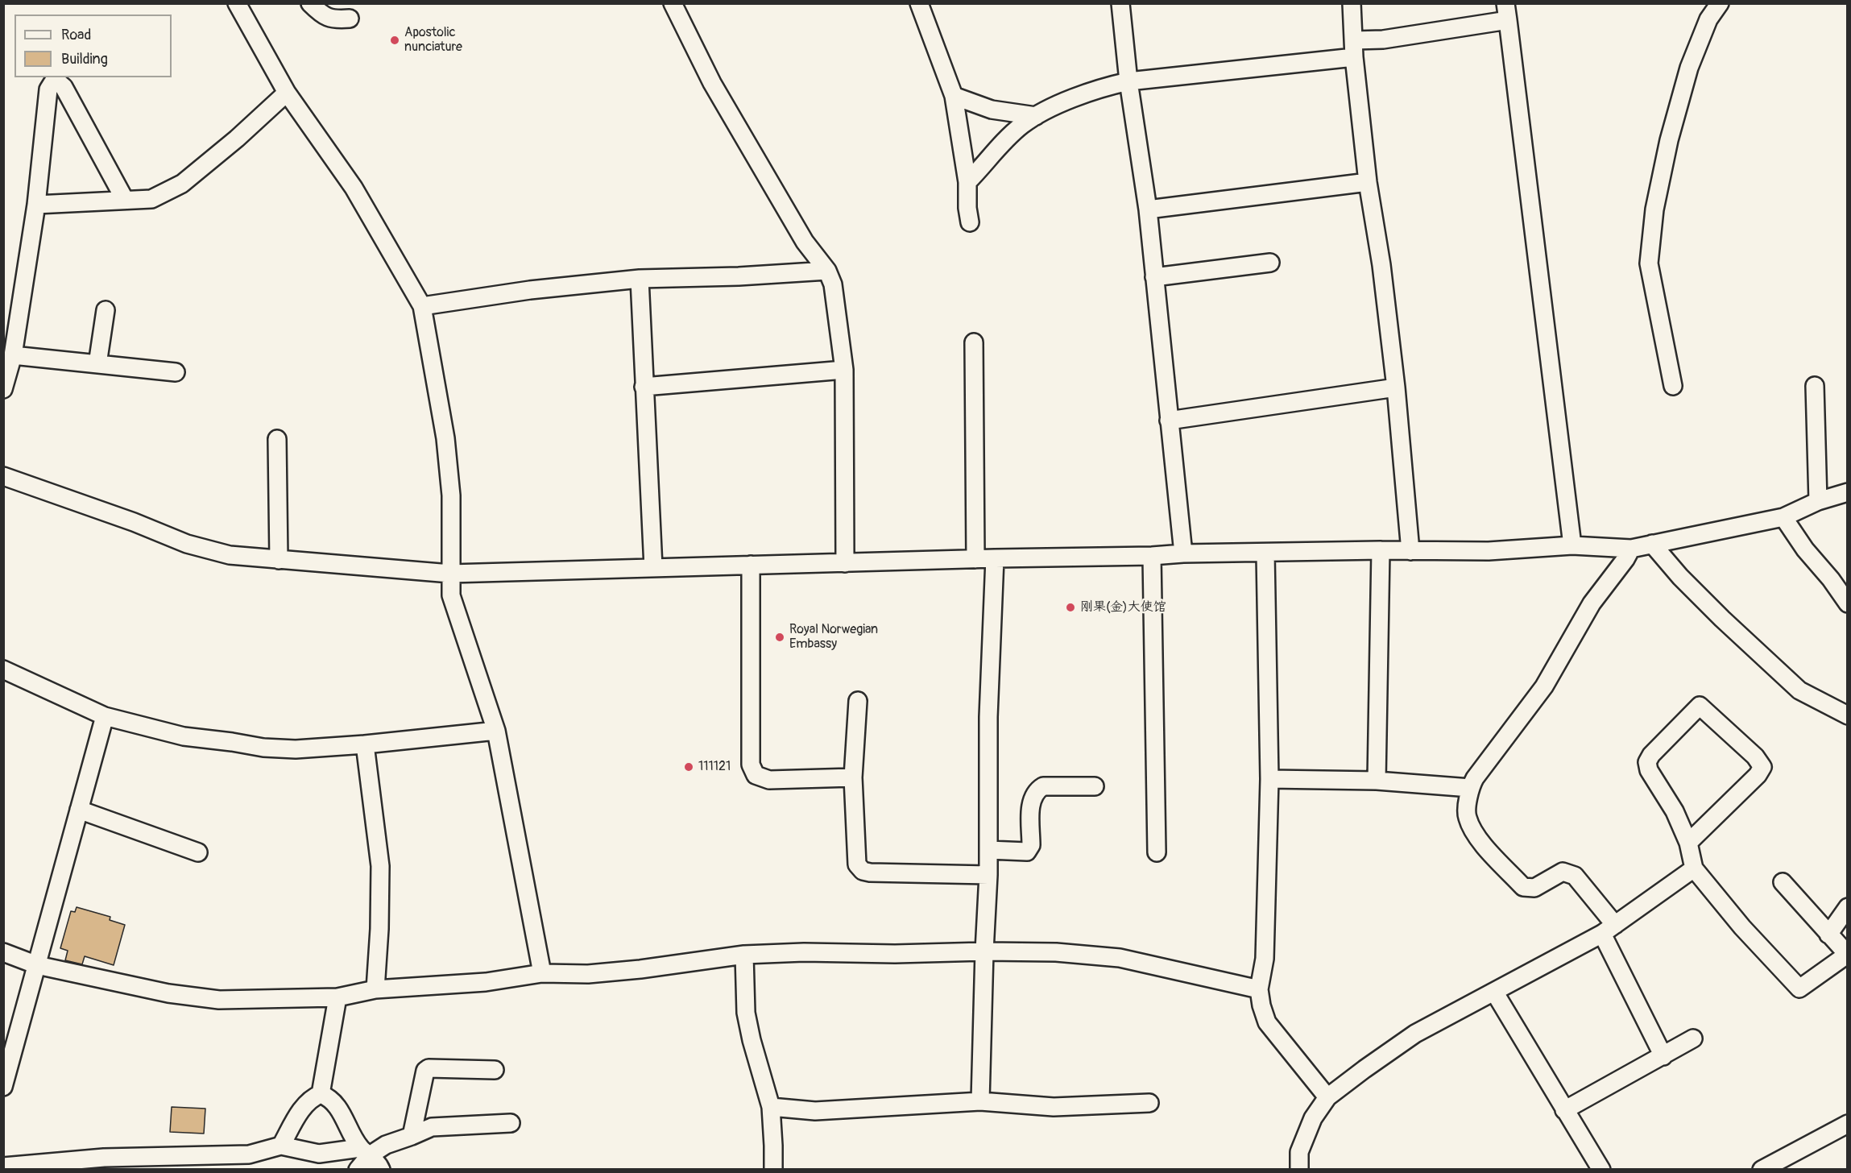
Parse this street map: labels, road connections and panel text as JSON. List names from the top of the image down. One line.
{"places":["Apostolic nunciature","刚果(金)大使馆","Royal Norwegian Embassy","111121"],"legend":["Road","Building"]}
